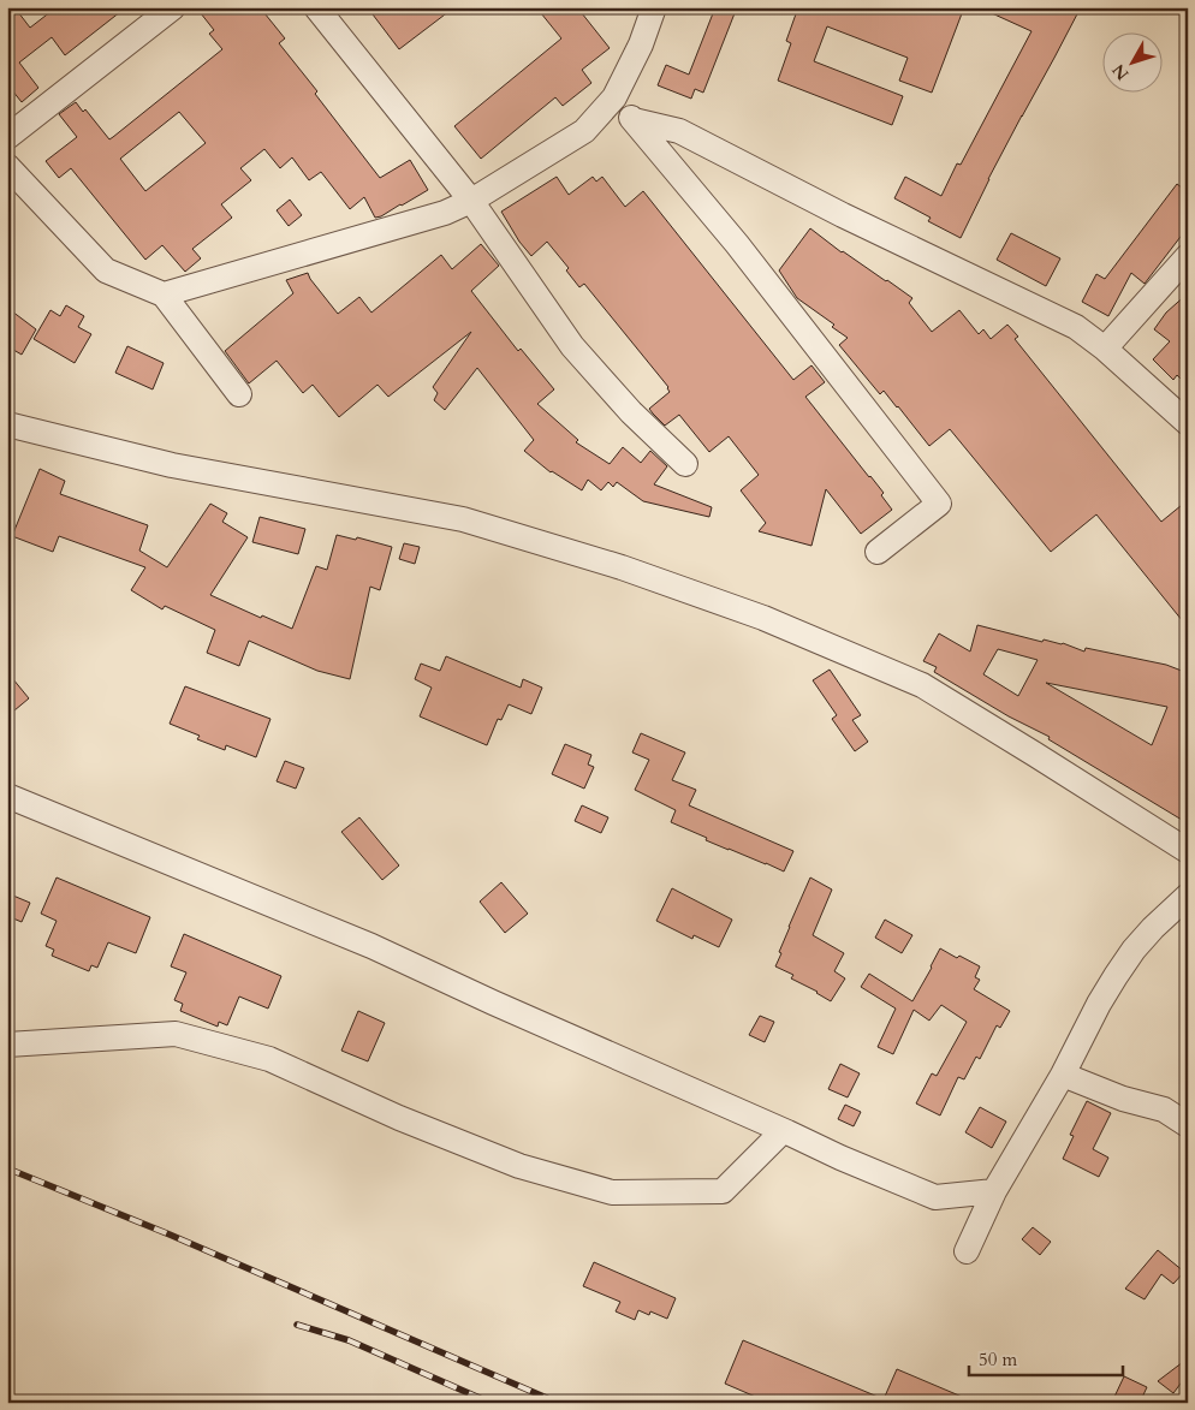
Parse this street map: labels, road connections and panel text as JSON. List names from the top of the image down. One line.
{"scale_bar":"50 m","north":"bottom left"}
